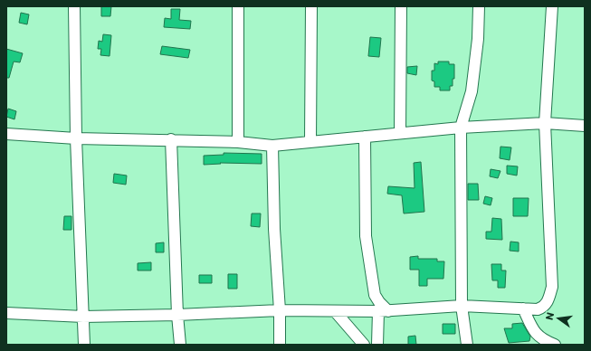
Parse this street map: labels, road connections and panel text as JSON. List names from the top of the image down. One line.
{"north":"left"}
